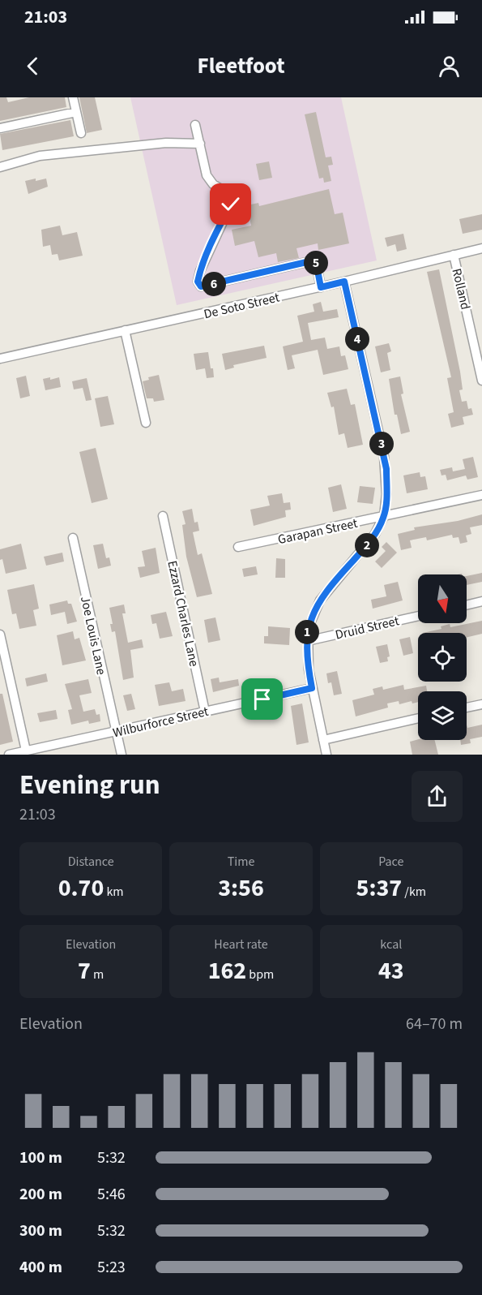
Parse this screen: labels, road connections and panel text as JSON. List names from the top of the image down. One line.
{"streets":{"street":["Rolland","De Soto Street","Garapan Street","Ezzard Charles Lane","Druid Street","Joe Louis Lane","Wilburforce Street"]},"crossings":[["Rolland","De Soto Street"],["Ezzard Charles Lane","Wilburforce Street"],["Joe Louis Lane","Wilburforce Street"]],"north":"bottom","page":{"status":"21:03","header":"Fleetfoot","pins":["5","6","4","3","2","1"],"heading":["Evening run","21:03"],"stats":[["Distance","0.70 km"],["Time","3:56"],["Pace","5:37 /km"],["Elevation","7 m"],["Heart rate","162 bpm"],["kcal","43"]],"chart":["Elevation","64–70 m"],"list":[{"name":"100 m","note":"5:32"},{"name":"200 m","note":"5:46"},{"name":"300 m","note":"5:32"},{"name":"400 m","note":"5:23"}]}}
